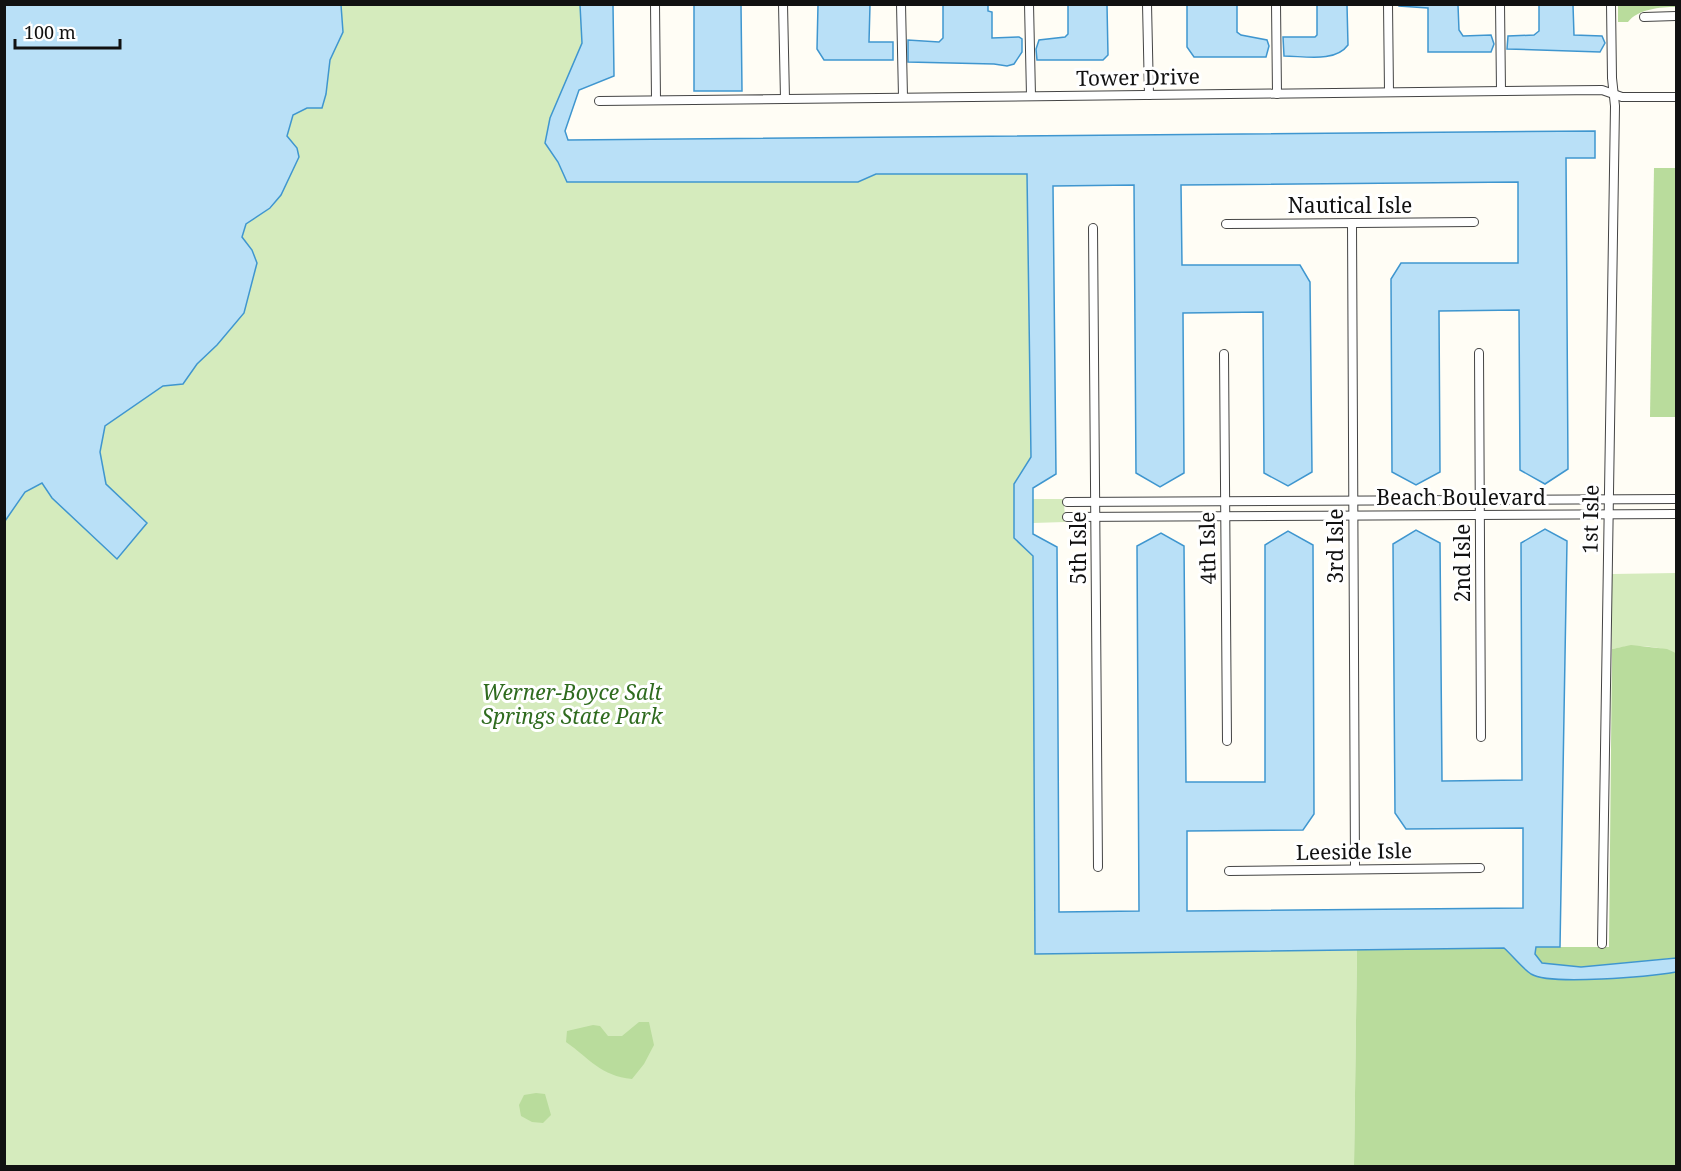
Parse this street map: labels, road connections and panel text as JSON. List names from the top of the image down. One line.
{"streets":{"street":["Tower Drive","Nautical Isle","Beach Boulevard","1st Isle","3rd Isle","5th Isle","4th Isle","2nd Isle","Leeside Isle"]},"crossings":[["Tower Drive","1st Isle"],["Nautical Isle","3rd Isle"],["Beach Boulevard","1st Isle"],["Beach Boulevard","3rd Isle"],["Beach Boulevard","5th Isle"],["Beach Boulevard","4th Isle"],["Beach Boulevard","2nd Isle"],["3rd Isle","Leeside Isle"]],"parks":["Werner-Boyce Salt Springs State Park"],"scale_bar":"100 m"}
